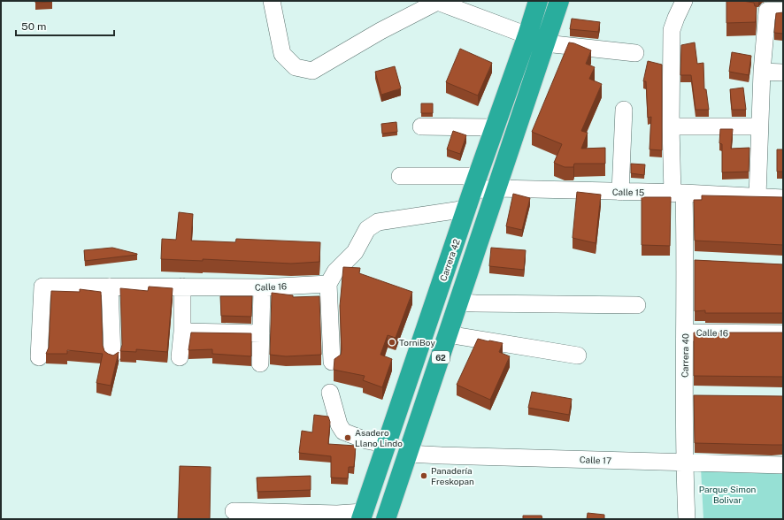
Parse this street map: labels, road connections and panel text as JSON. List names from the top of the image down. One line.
{"streets":{"highway":["Carrera 42","62"],"street":["Calle 15","Calle 16","Carrera 40","Calle 17"]},"crossings":[["Calle 15","Carrera 42"],["Calle 15","Carrera 40"],["Calle 15","62"],["Calle 16","Carrera 40"],["Carrera 40","Calle 17"],["62","Calle 17"]],"parks":["Parque Simon Bolivar"],"places":["TorniBoy","Asadero Llano Lindo","Panadería Freskopan"],"scale_bar":"50 m"}
